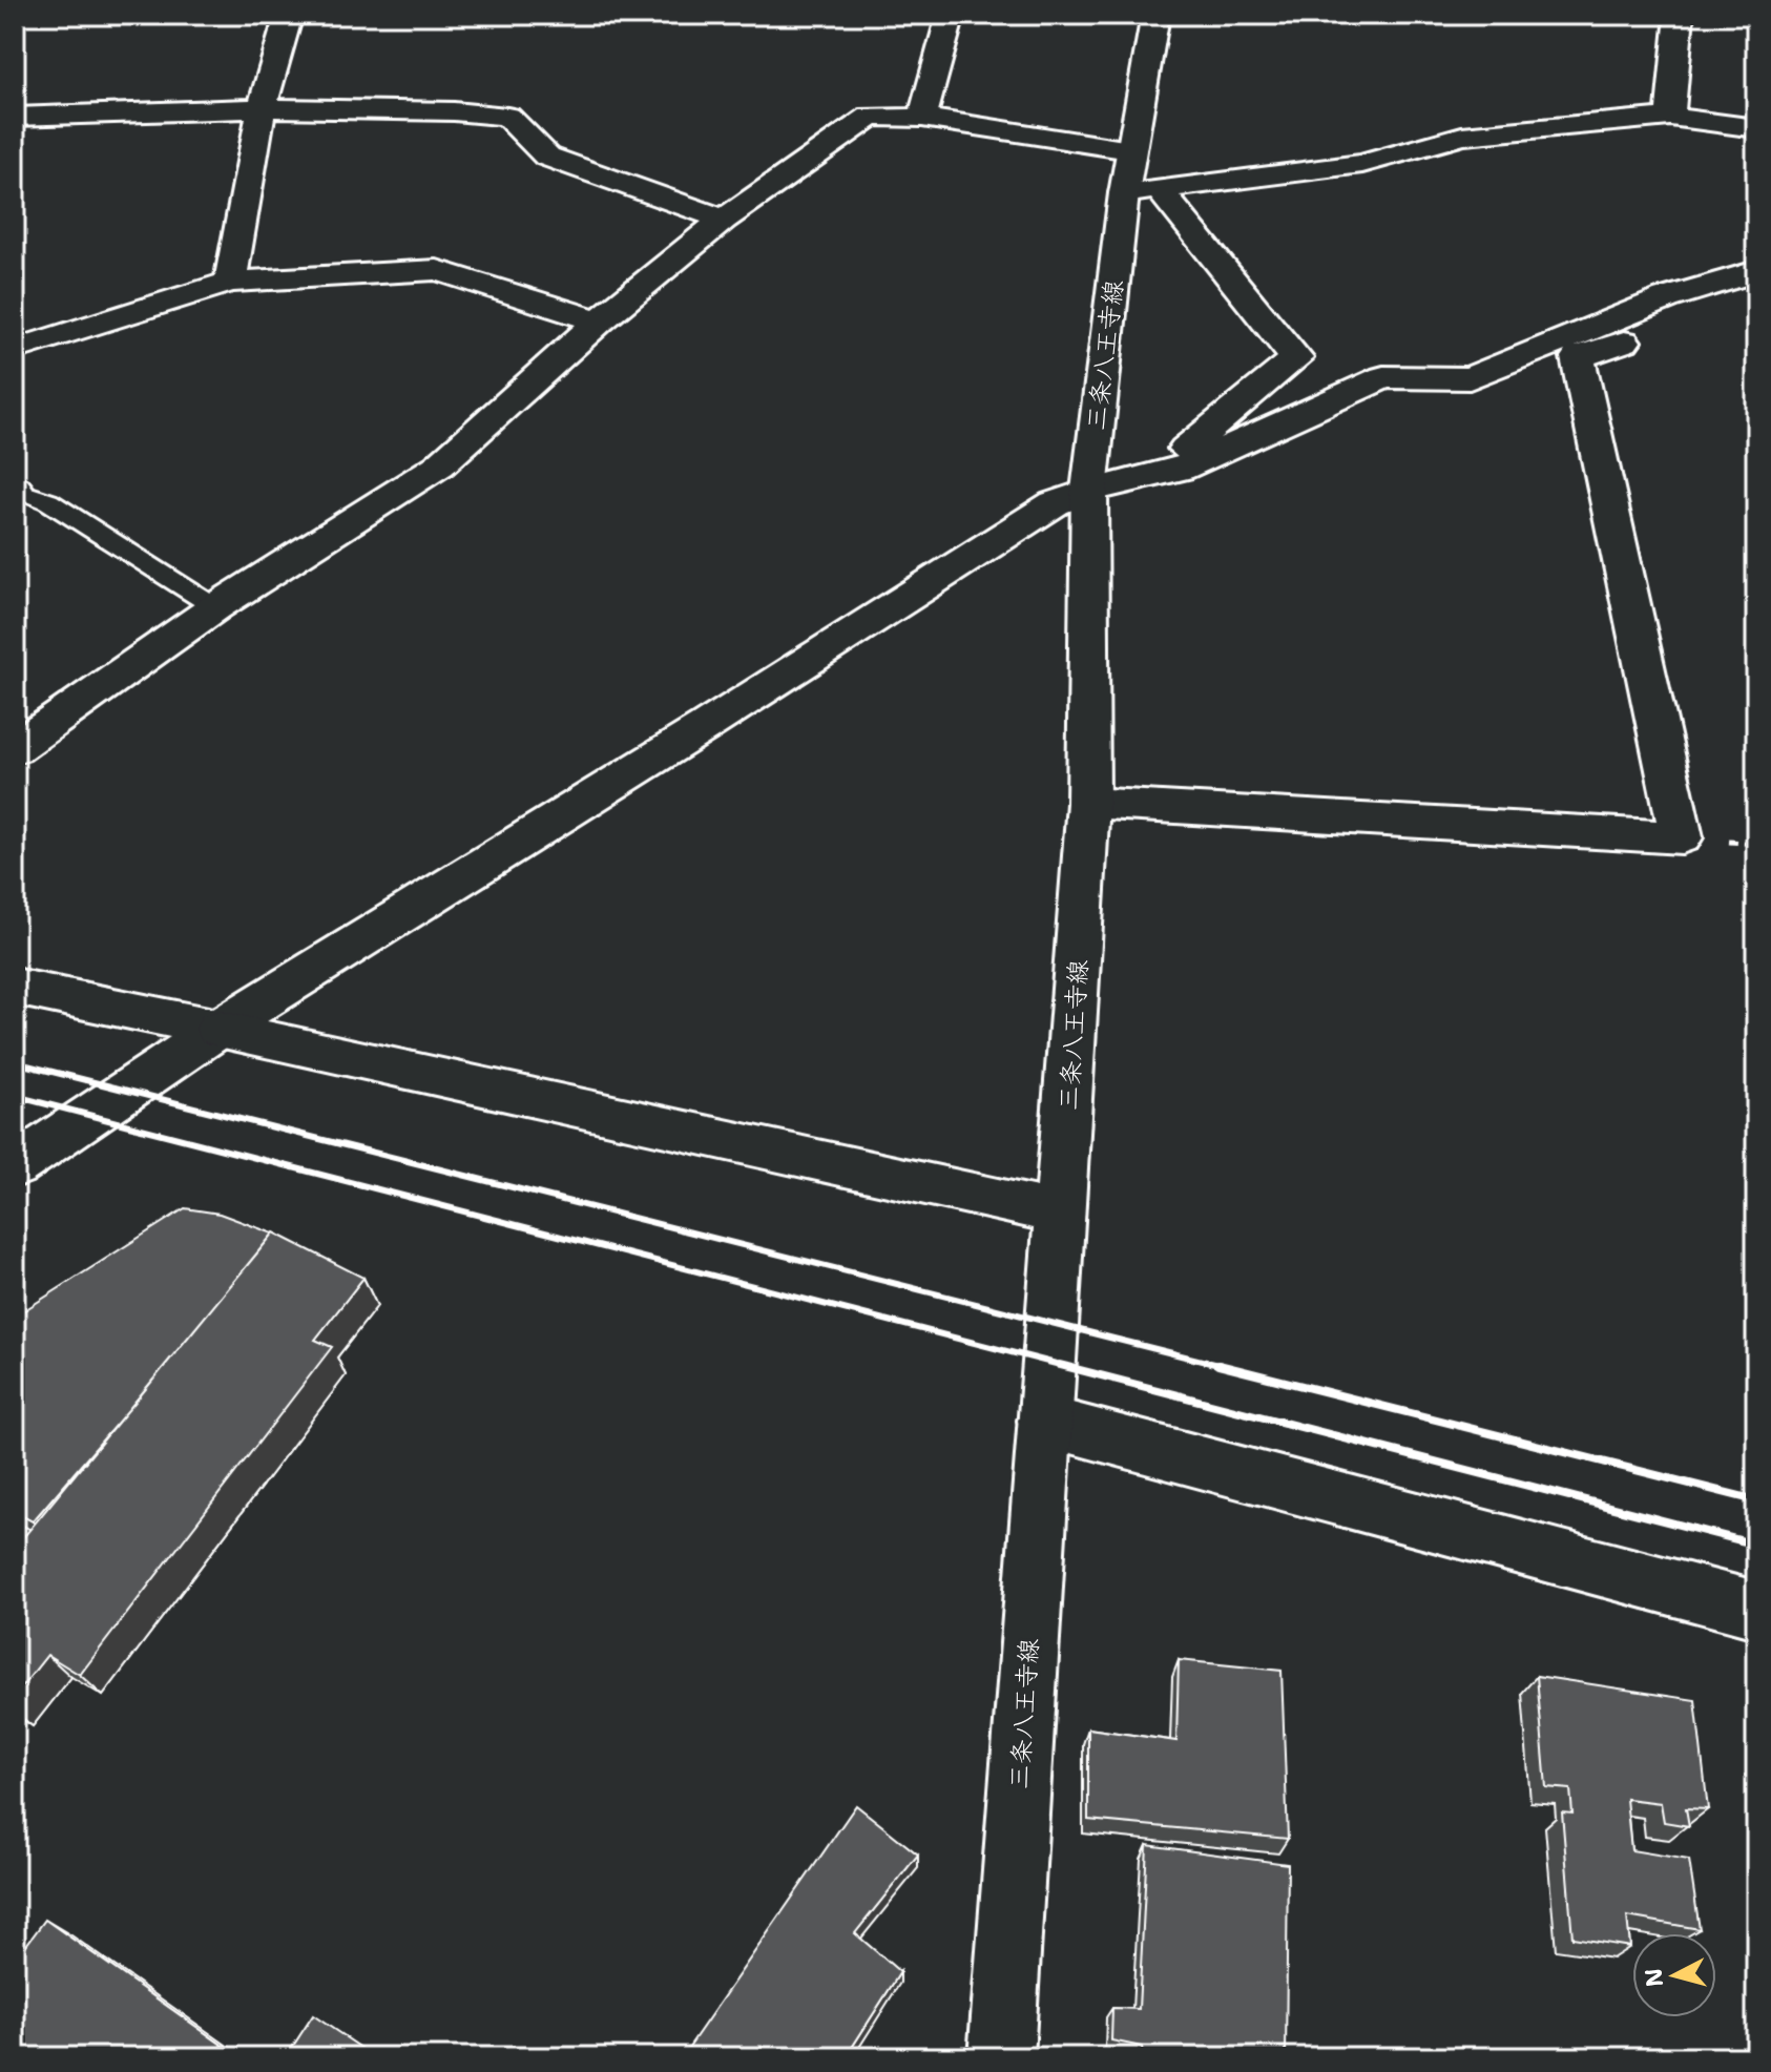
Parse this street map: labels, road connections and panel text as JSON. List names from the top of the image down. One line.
{"streets":{"street":["三条八王寺線"]},"north":"left"}
